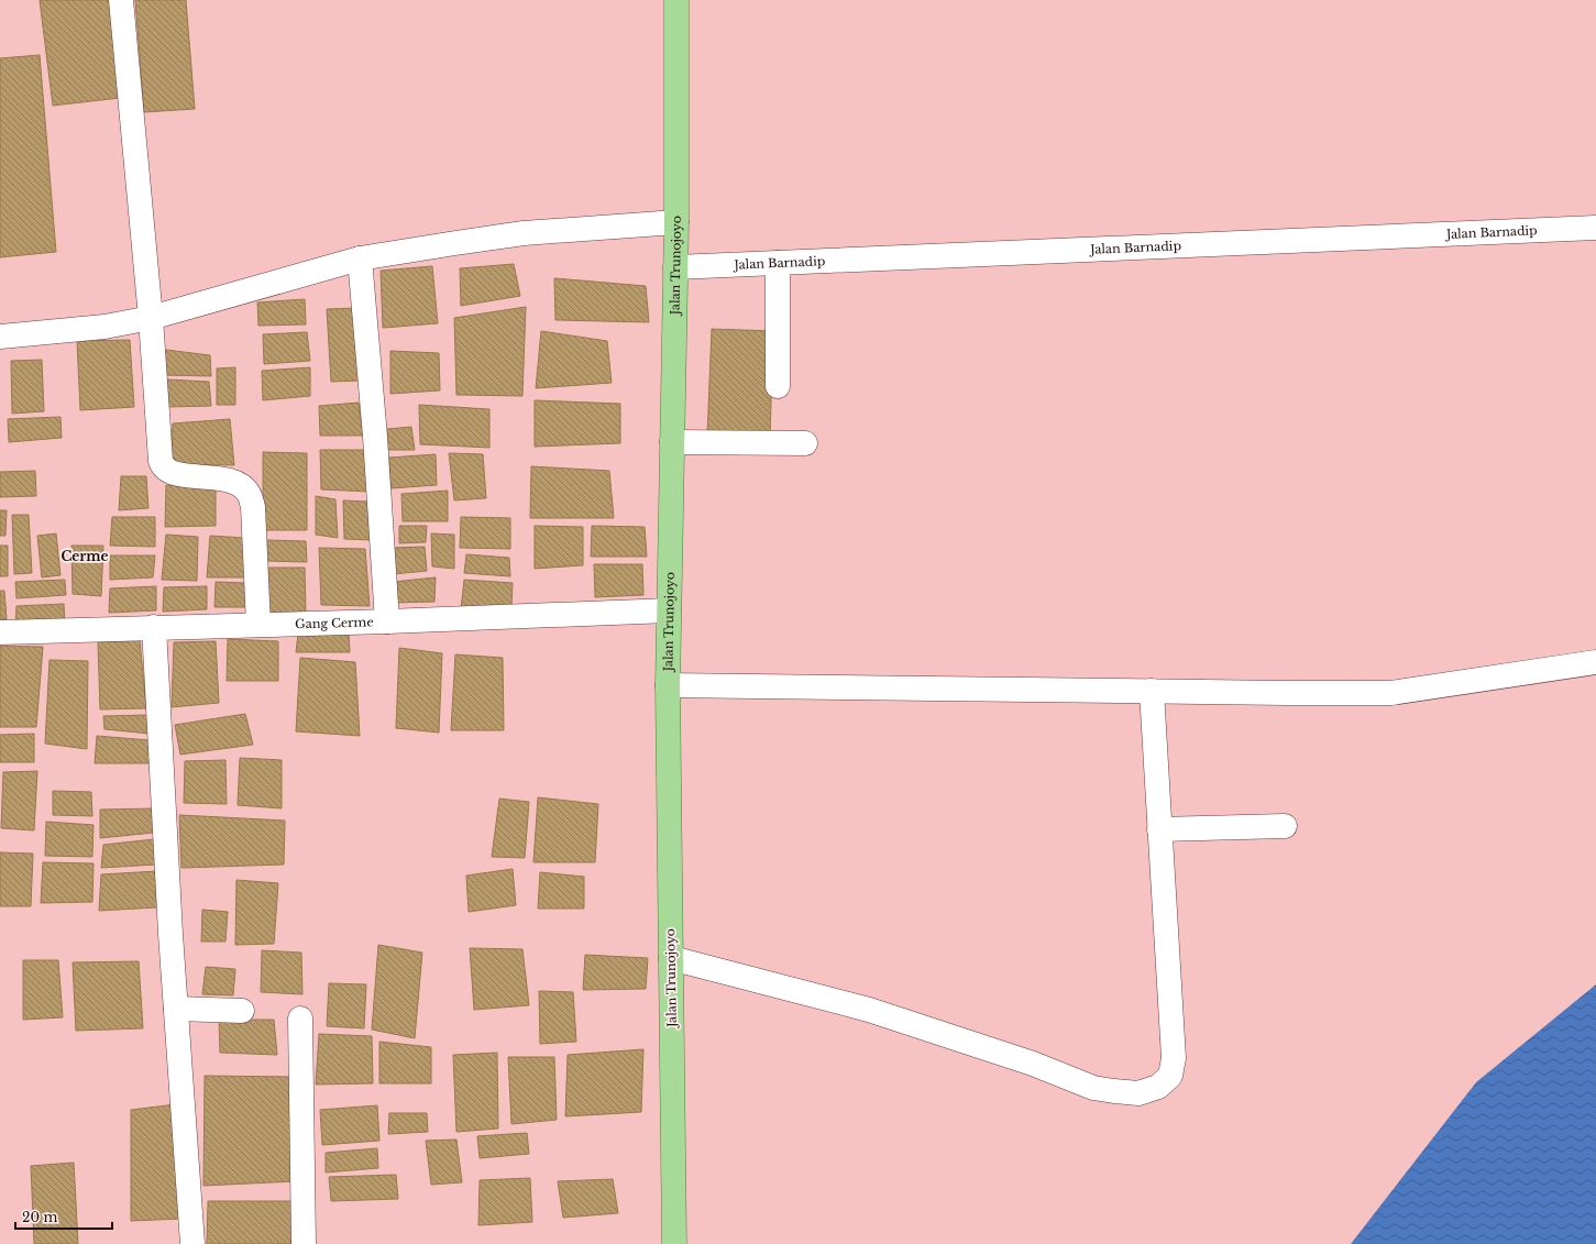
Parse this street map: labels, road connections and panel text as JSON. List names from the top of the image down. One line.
{"streets":{"main road":["Jalan Trunojoyo"],"street":["Jalan Barnadip","Gang Cerme"]},"crossings":[["Jalan Barnadip","Jalan Trunojoyo"],["Jalan Trunojoyo","Gang Cerme"]],"districts":["Cerme"],"scale_bar":"20 m"}
